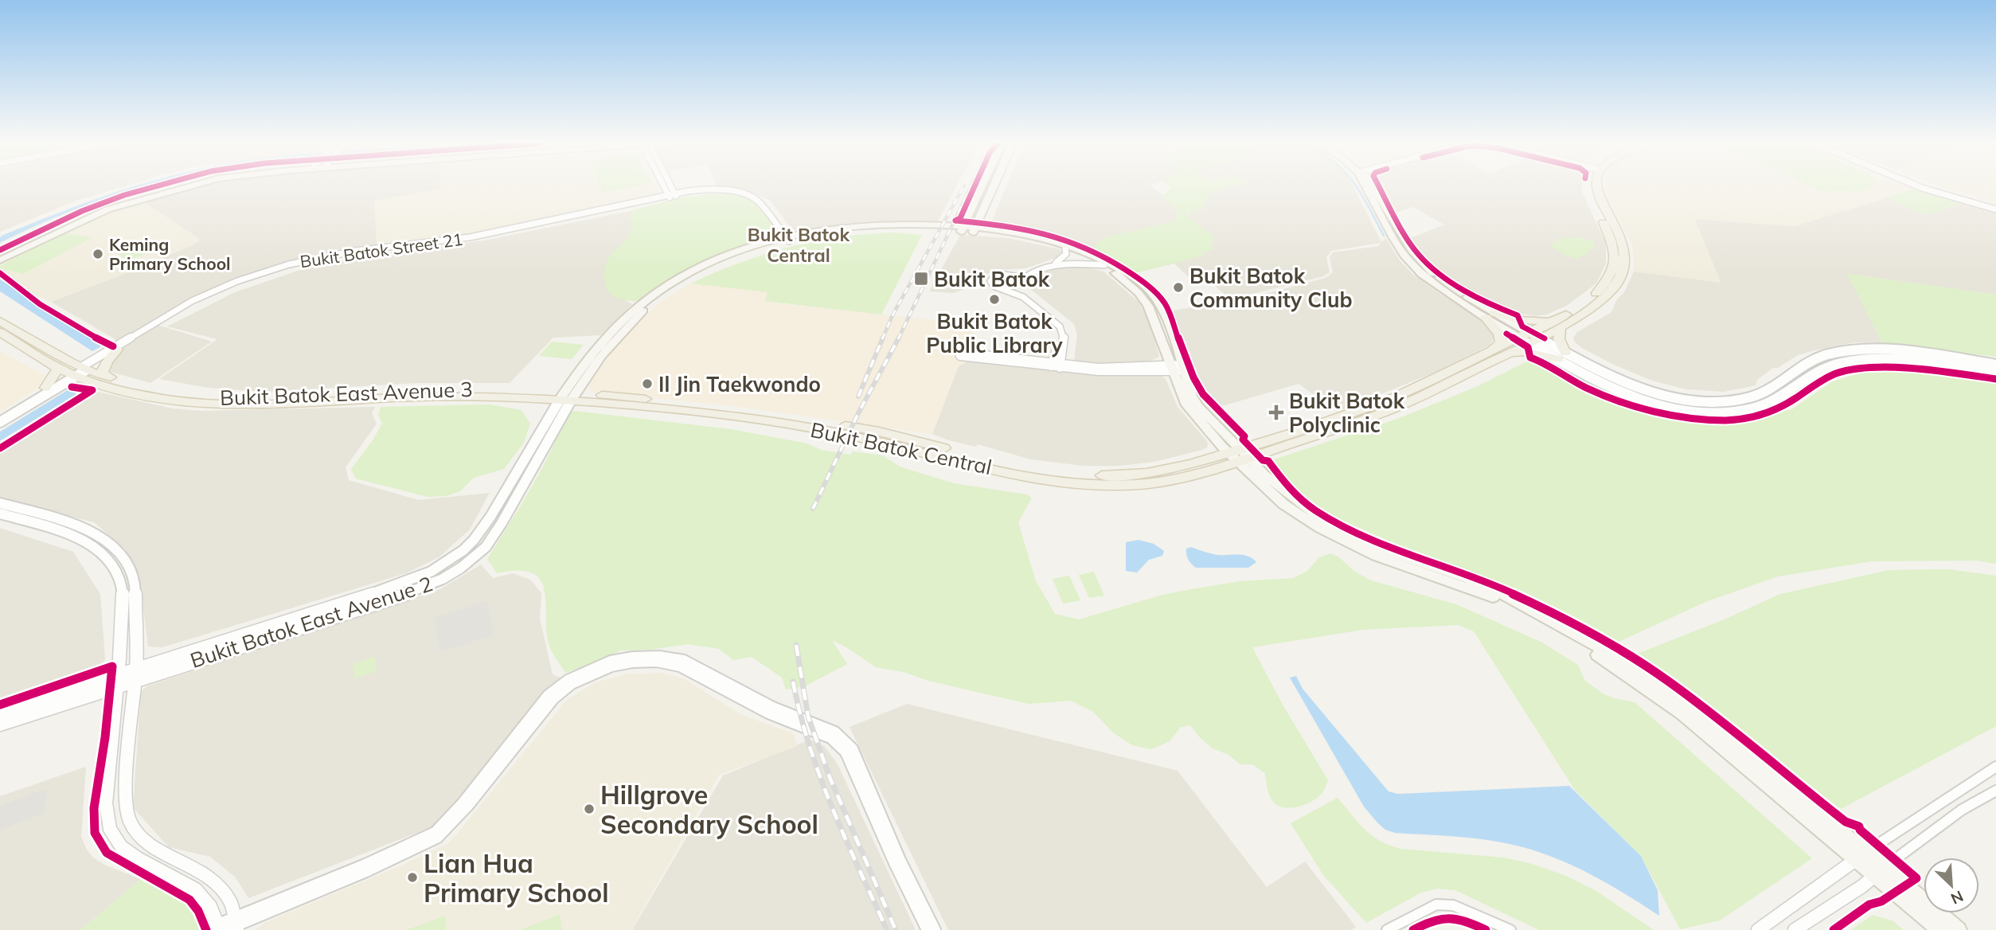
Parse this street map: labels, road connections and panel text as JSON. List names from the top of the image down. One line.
{"streets":{"main road":["Bukit Batok East Avenue 3","Bukit Batok Central"],"street":["Bukit Batok Street 21","Bukit Batok East Avenue 2"]},"crossings":[["Bukit Batok Street 21","Bukit Batok East Avenue 3"],["Bukit Batok East Avenue 3","Bukit Batok Central"],["Bukit Batok East Avenue 3","Bukit Batok East Avenue 2"],["Bukit Batok Central","Bukit Batok East Avenue 2"]],"districts":["Bukit Batok Central"],"places":{"other":["Keming Primary School","Bukit Batok Community Club","Bukit Batok Public Library","Il Jin Taekwondo","Hillgrove Secondary School","Lian Hua Primary School"],"transit":["Bukit Batok"],"health":["Bukit Batok Polyclinic"]},"north":"bottom right"}
